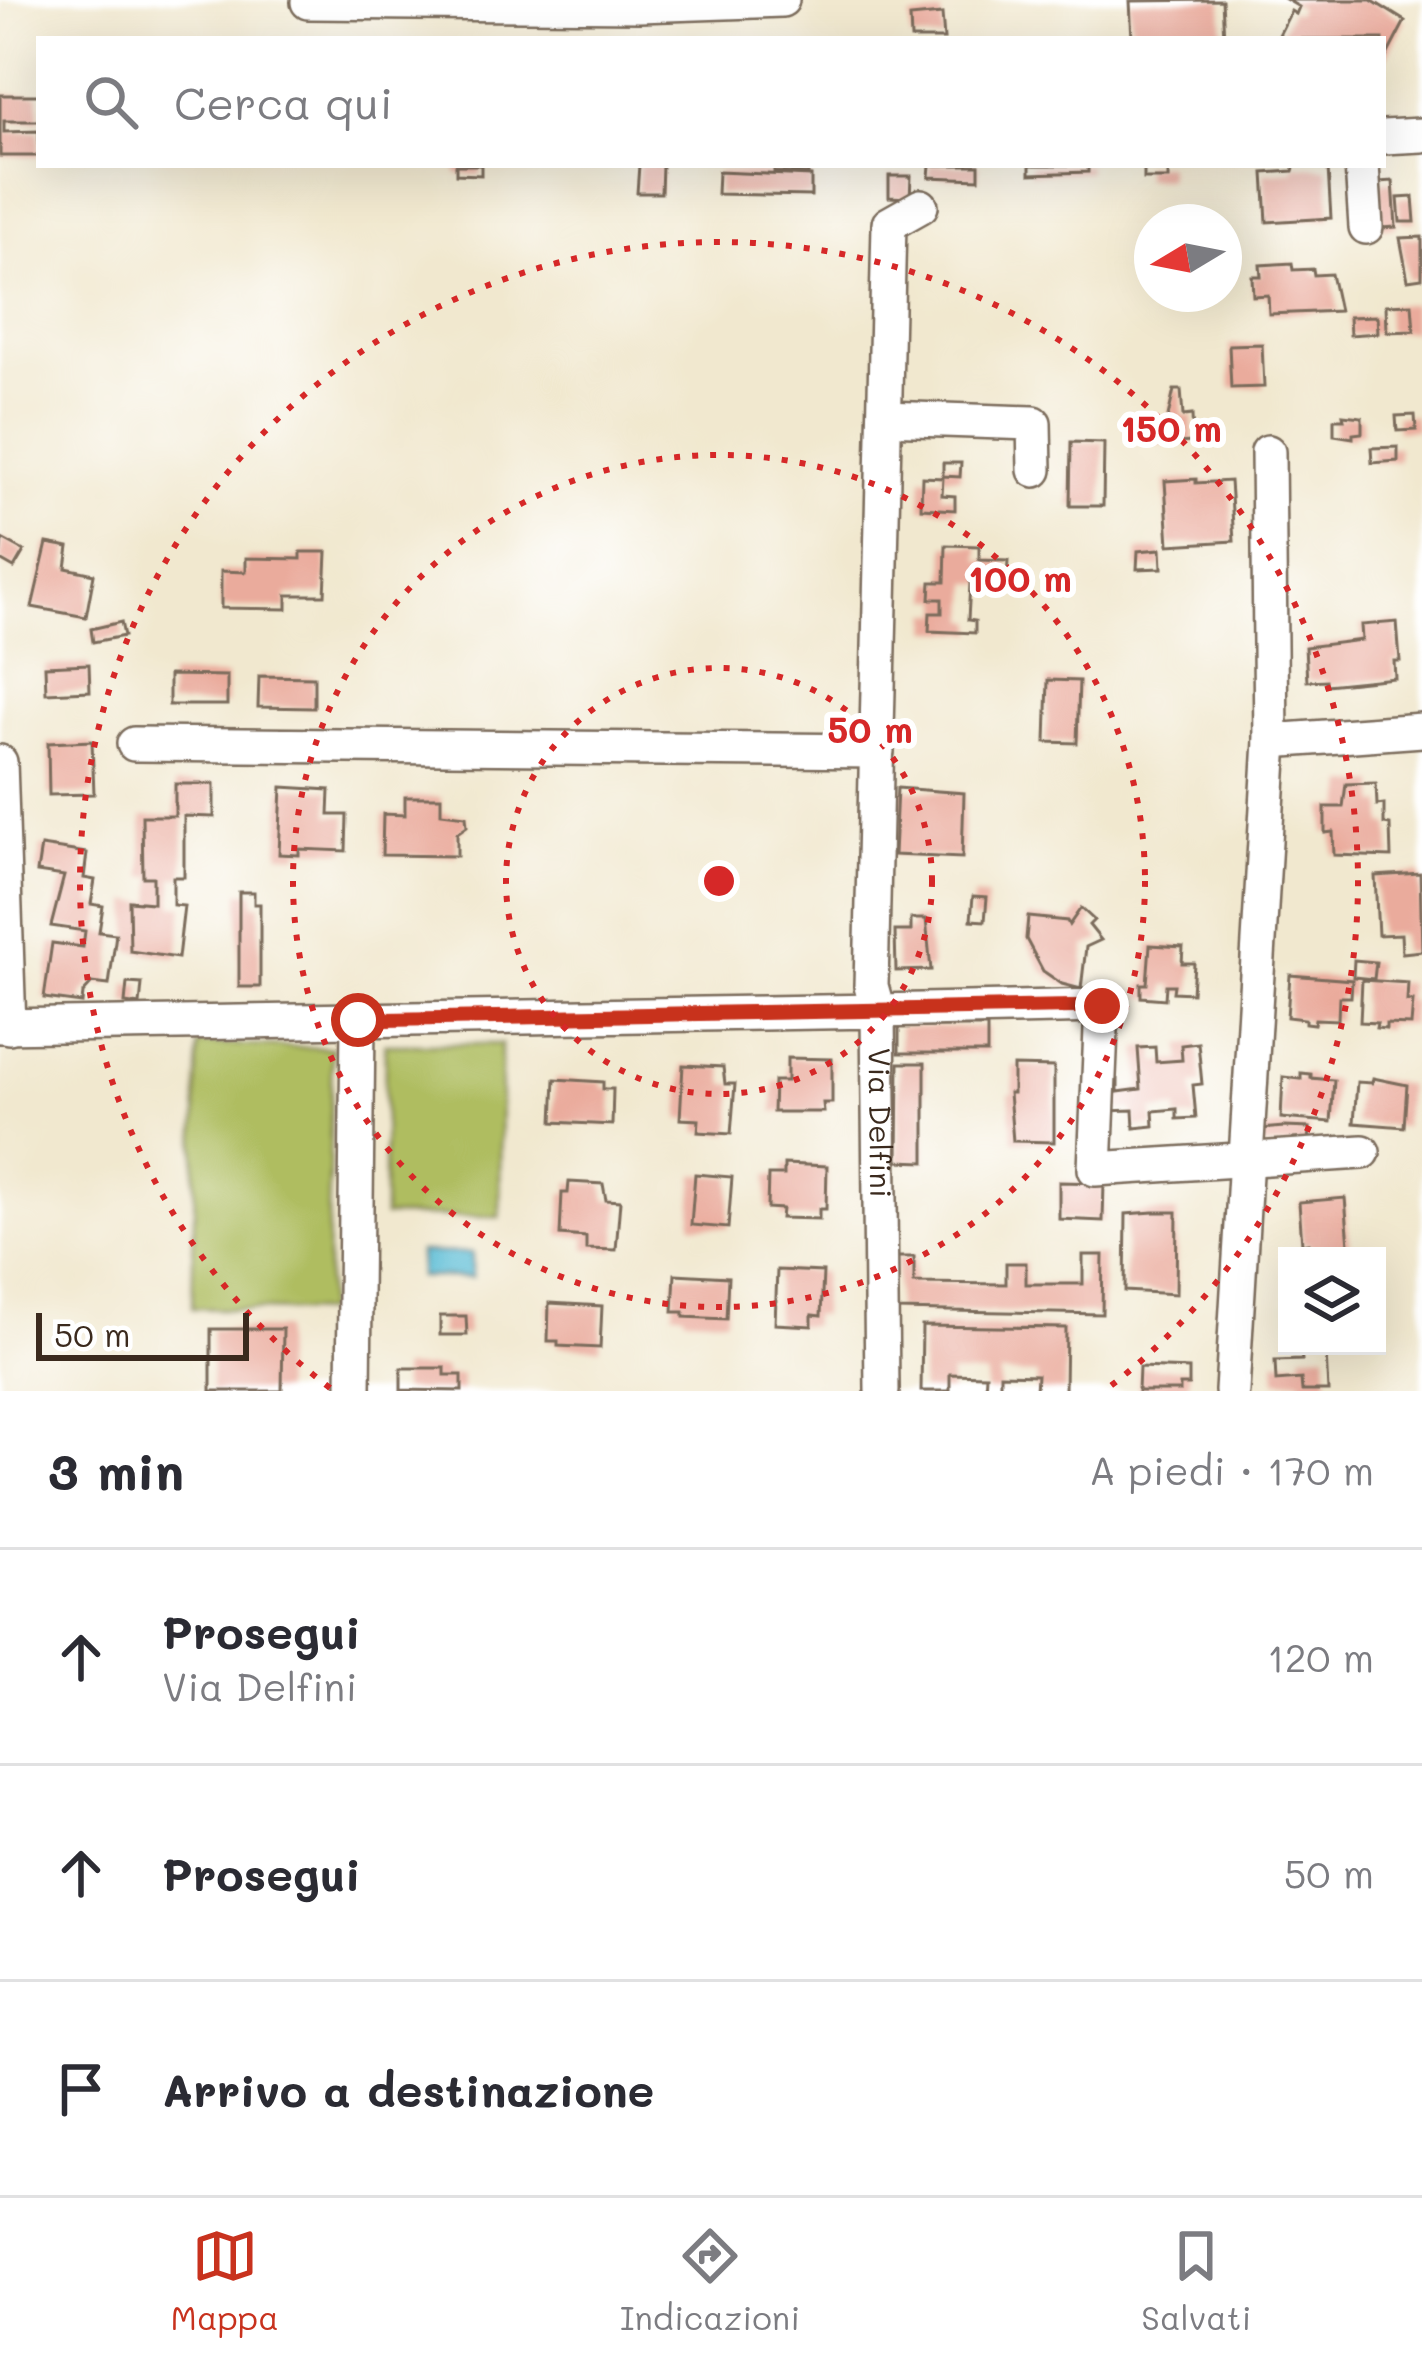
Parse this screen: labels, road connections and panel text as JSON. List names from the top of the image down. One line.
{"streets":{"street":["Via Delfini"]},"scale_bar":"50 m","north":"left","page":{"search":"Cerca qui","scale":"50 m","heading":["3 min","A piedi · 170 m"],"list":[["Prosegui","Via Delfini","120 m"],["Prosegui","50 m"],"Arrivo a destinazione"],"nav":["Mappa","Indicazioni","Salvati"]},"rings":["150 m","100 m","50 m"]}
